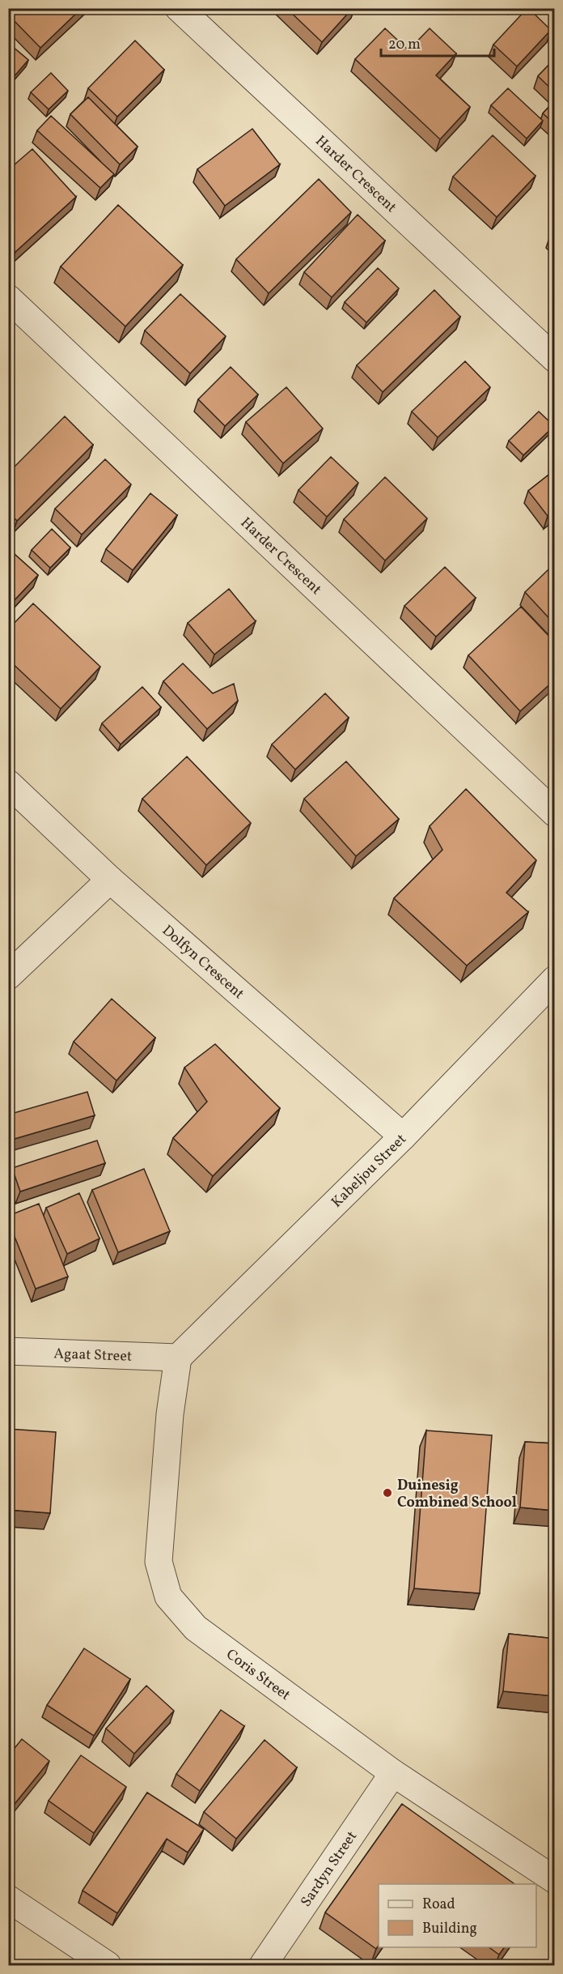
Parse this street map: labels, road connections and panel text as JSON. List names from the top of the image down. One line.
{"streets":{"street":["Harder Crescent","Dolfyn Crescent","Kabeljou Street","Agaat Street","Coris Street","Sardyn Street"]},"crossings":[["Dolfyn Crescent","Kabeljou Street"],["Kabeljou Street","Agaat Street"],["Kabeljou Street","Coris Street"],["Agaat Street","Coris Street"],["Coris Street","Sardyn Street"]],"places":["Duinesig Combined School"],"legend":["Road","Building"],"scale_bar":"20 m"}
